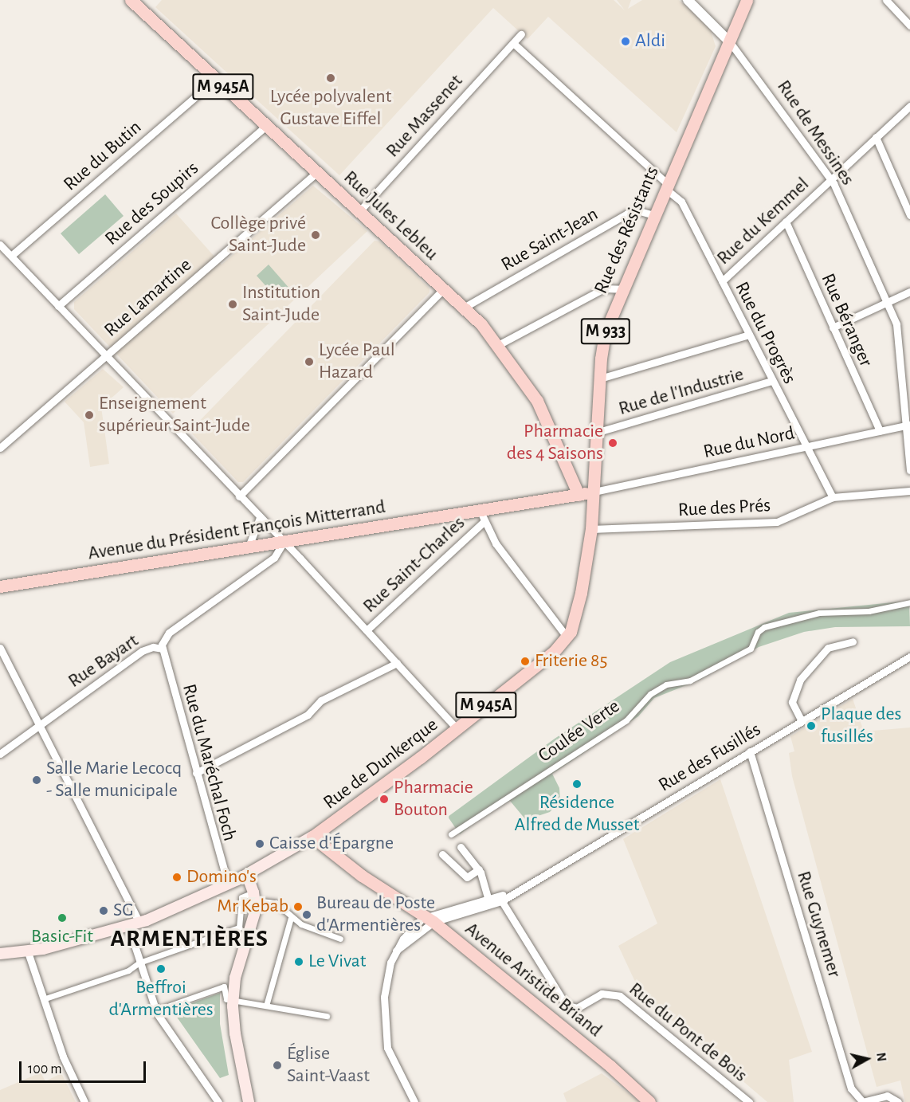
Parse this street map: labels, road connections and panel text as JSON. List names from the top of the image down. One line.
{"streets":{"main road":["M 945A","Rue Jules Lebleu","Rue des Résistants","M 933","Avenue du Président François Mitterrand","Rue de Dunkerque","Avenue Aristide Briand"],"street":["Rue Massenet","Rue de Messines","Rue du Butin","Rue des Soupirs","Rue du Kemmel","Rue Saint-Jean","Rue Lamartine","Rue Béranger","Rue du Progrès","Rue de l'Industrie","Rue du Nord","Rue des Prés","Rue Saint-Charles","Rue Bayart","Coulée Verte","Rue des Fusillés","Rue du Maréchal Foch","Rue Guynemer","Rue du Pont de Bois"]},"crossings":[["Rue Massenet","Rue Jules Lebleu"],["Rue de Messines","Rue du Kemmel"],["Rue de Messines","Rue des Résistants"],["Rue de Messines","Rue du Nord"],["Rue du Butin","Rue Jules Lebleu"],["Rue des Soupirs","Rue Jules Lebleu"],["Rue Jules Lebleu","Rue Saint-Jean"],["Rue Jules Lebleu","Rue Lamartine"],["Rue Jules Lebleu","Avenue du Président François Mitterrand"],["Rue du Kemmel","Rue Béranger"],["Rue du Kemmel","Rue du Progrès"],["Rue des Résistants","Rue Saint-Jean"],["Rue des Résistants","Rue du Progrès"],["Rue des Résistants","Rue de l'Industrie"],["Rue des Résistants","Rue du Nord"],["Rue des Résistants","Avenue du Président François Mitterrand"],["Rue des Résistants","Rue de Dunkerque"],["Rue Béranger","Rue du Nord"],["Rue du Progrès","Rue de l'Industrie"],["Rue du Progrès","Rue du Nord"],["Rue du Progrès","Rue des Prés"],["Rue du Nord","Avenue du Président François Mitterrand"],["Rue du Nord","Rue de Dunkerque"],["Rue des Prés","Rue de Dunkerque"],["Avenue du Président François Mitterrand","Rue Bayart"],["Avenue du Président François Mitterrand","Rue de Dunkerque"],["Rue Bayart","Rue du Maréchal Foch"],["Rue des Fusillés","Rue Guynemer"],["Rue des Fusillés","Avenue Aristide Briand"],["Rue des Fusillés","Rue du Pont de Bois"],["Rue du Maréchal Foch","Rue de Dunkerque"],["Rue de Dunkerque","Avenue Aristide Briand"]],"districts":["ARMENTIÈRES"],"places":["Aldi","Lycée polyvalent Gustave Eiffel","Collège privé Saint-Jude","Institution Saint-Jude","Lycée Paul Hazard","Enseignement supérieur Saint-Jude","Pharmacie des 4 Saisons","Friterie 85","Plaque des fusillés","Salle Marie Lecocq - Salle municipale","Résidence Alfred de Musset","Pharmacie Bouton","Caisse d'Épargne","Domino's","Mr Kebab","SG","Bureau de Poste d'Armentières","Basic-Fit","Le Vivat","Beffroi d'Armentières","Église Saint-Vaast"],"scale_bar":"100 m","north":"right"}
